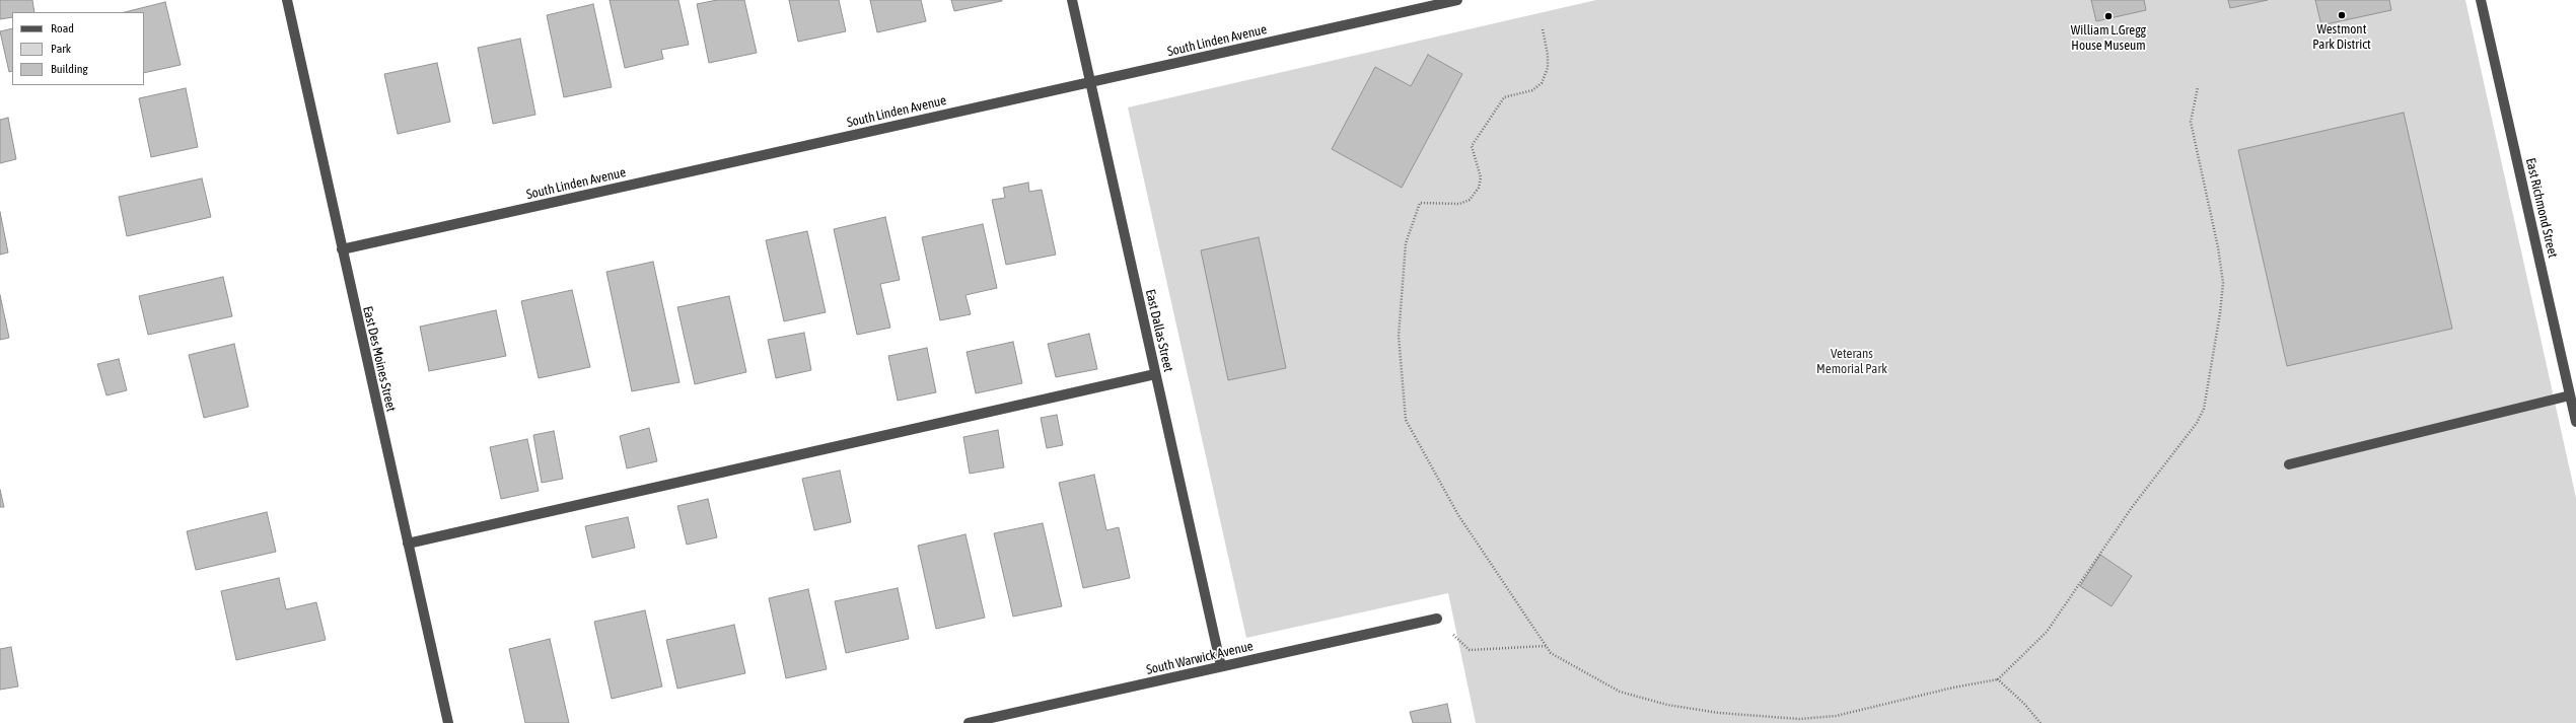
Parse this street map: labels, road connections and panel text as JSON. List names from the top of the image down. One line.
{"streets":{"street":["South Linden Avenue","East Richmond Street","East Dallas Street","East Des Moines Street","South Warwick Avenue"]},"crossings":[["South Linden Avenue","East Dallas Street"],["South Linden Avenue","East Des Moines Street"],["East Dallas Street","South Warwick Avenue"]],"parks":["Veterans Memorial Park"],"places":["Westmont Park District","William L.Gregg House Museum"],"legend":["Road","Park","Building"]}
